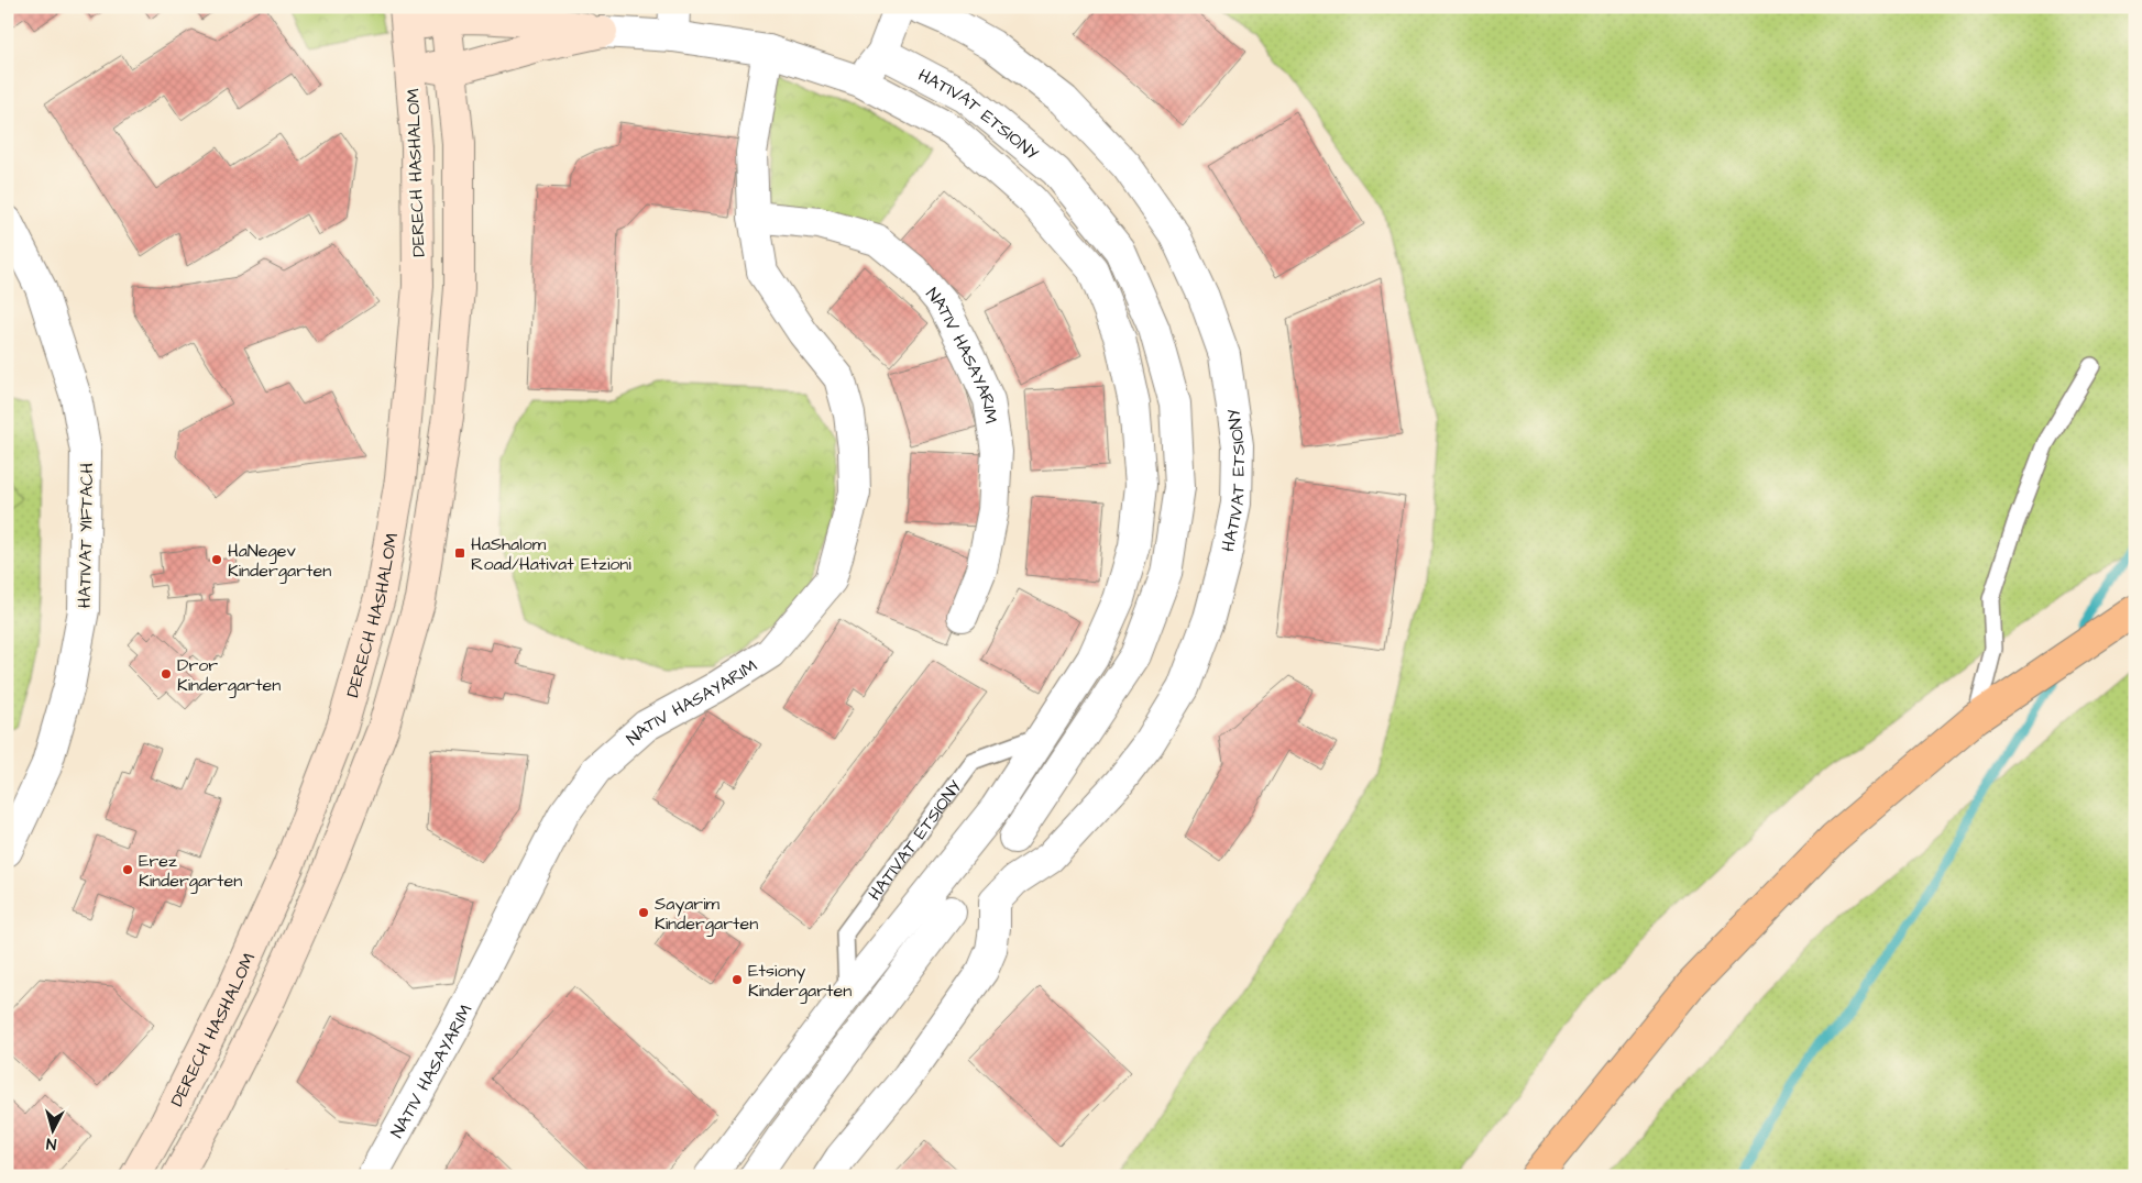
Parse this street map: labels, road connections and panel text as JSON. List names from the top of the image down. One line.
{"streets":{"street":["HATIVAT ETSIONY","DERECH HASHALOM","NATIV HASAYARIM","HATIVAT YIFTACH"]},"crossings":[["HATIVAT ETSIONY","NATIV HASAYARIM"]],"places":{"transit":["HaShalom Road/Hativat Etzioni"],"other":["HaNegev Kindergarten","Dror Kindergarten","Erez Kindergarten","Sayarim Kindergarten","Etsiony Kindergarten"]},"north":"bottom"}
